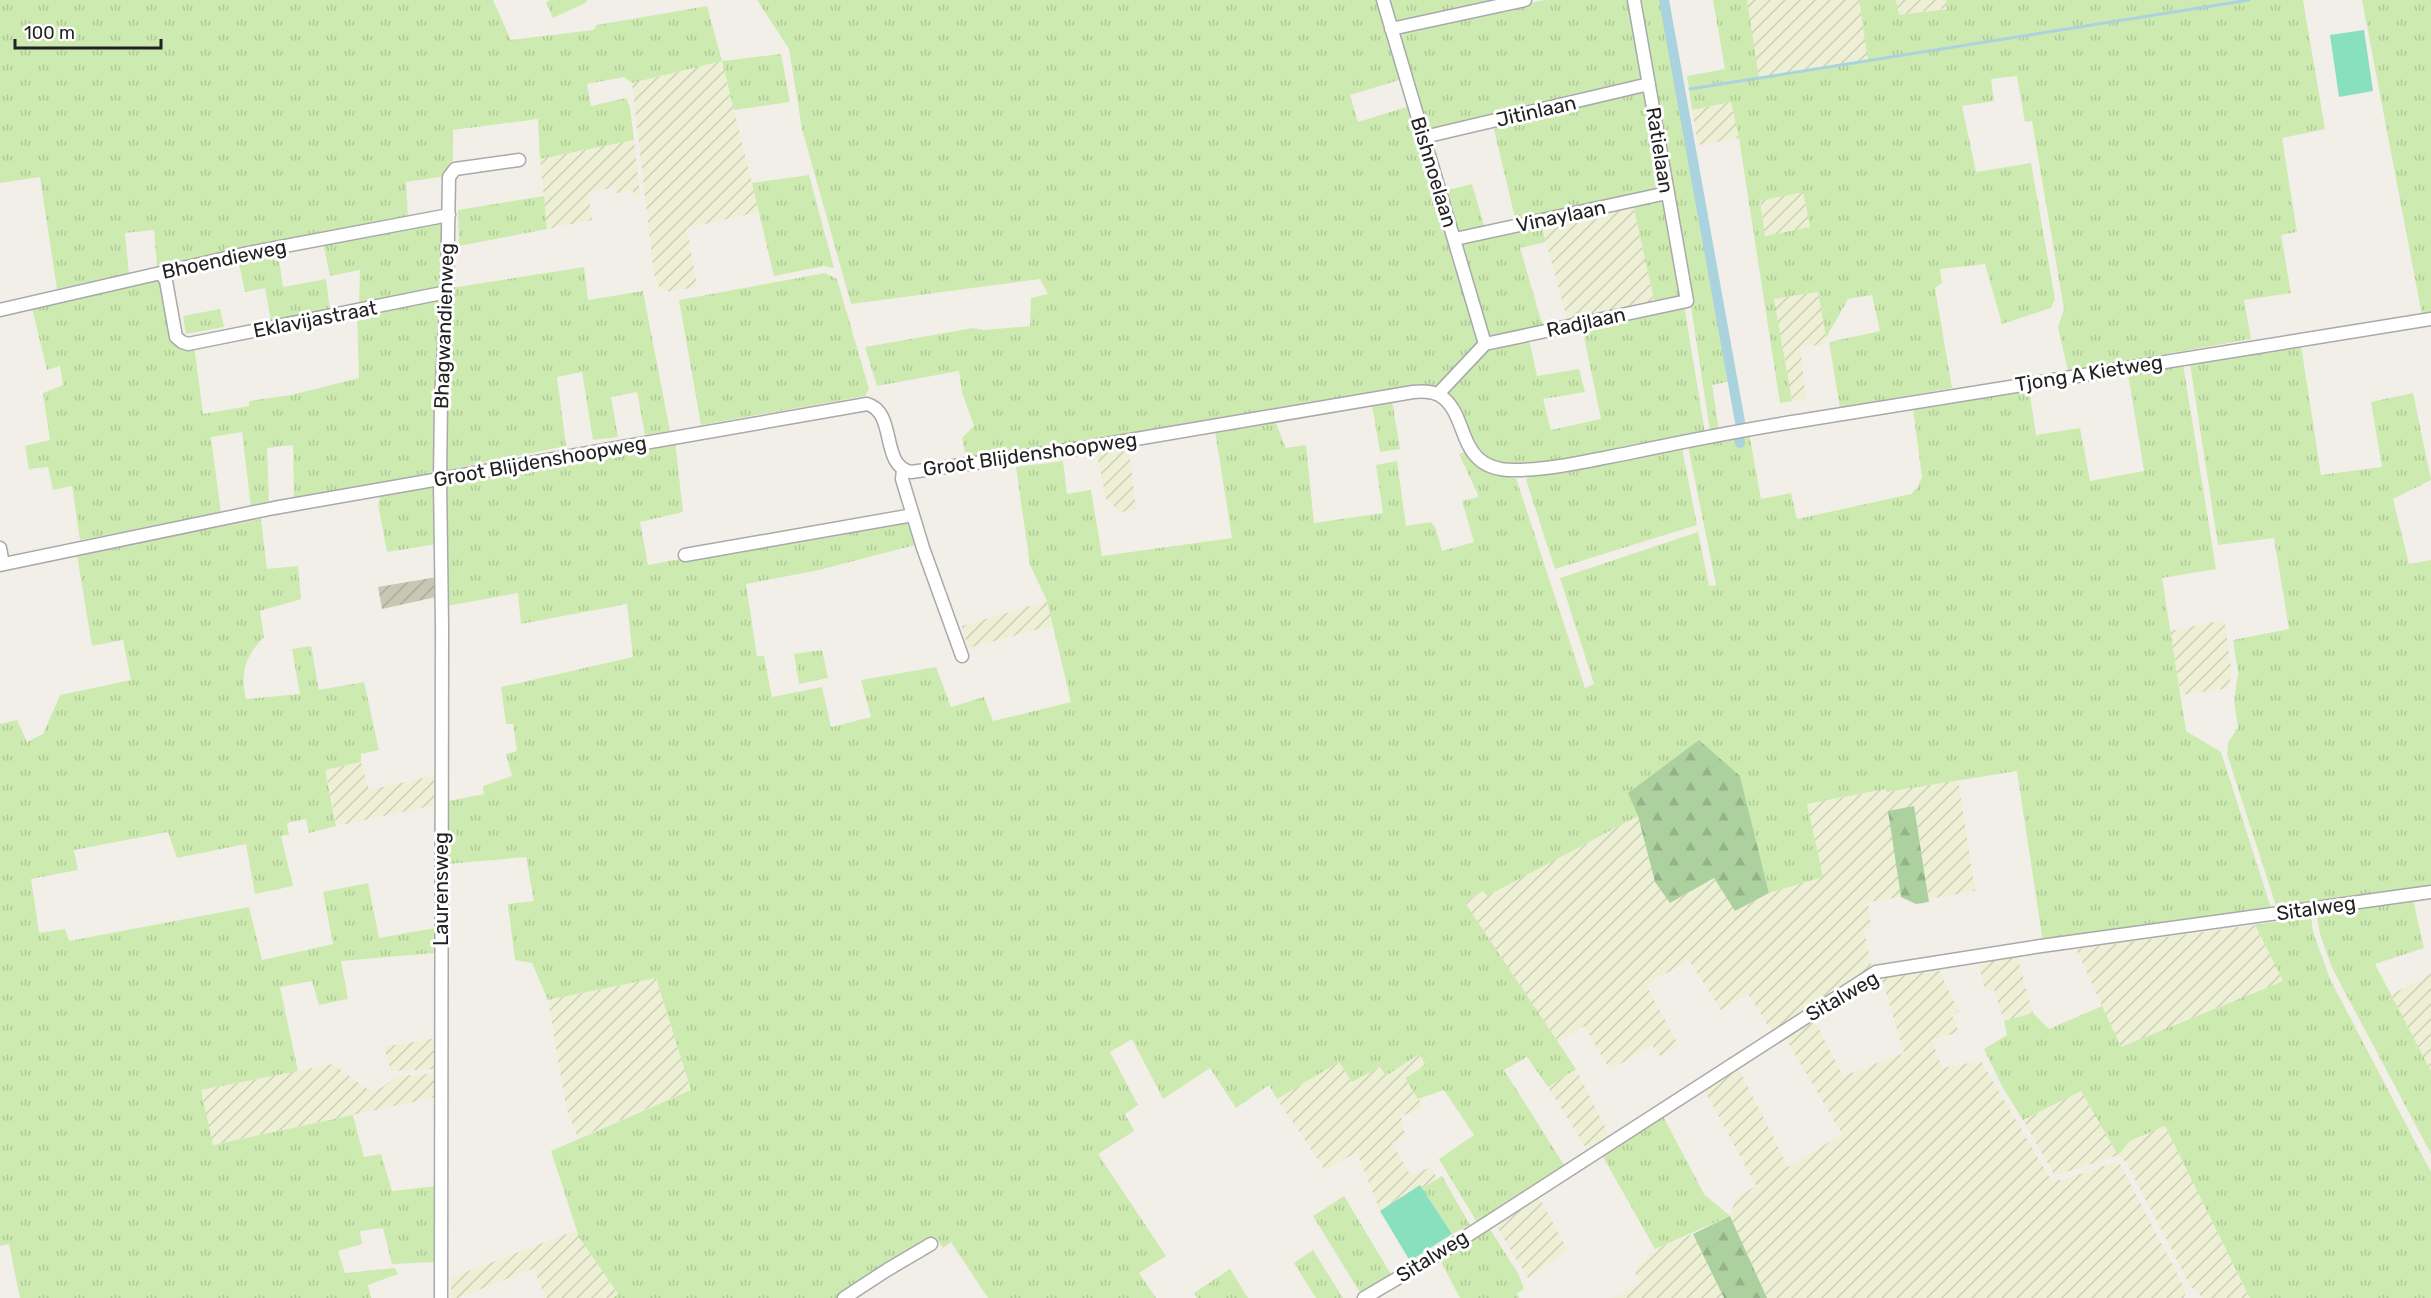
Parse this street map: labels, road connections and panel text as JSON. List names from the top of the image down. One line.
{"streets":{"street":["Jitinlaan","Ratielaan","Bishnoelaan","Vinaylaan","Bhoendieweg","Eklavijastraat","Radjlaan","Bhagwandienweg","Tjong A Kietweg","Groot Blijdenshoopweg","Laurensweg","Sitalweg"]},"crossings":[["Jitinlaan","Ratielaan"],["Jitinlaan","Bishnoelaan"],["Ratielaan","Vinaylaan"],["Ratielaan","Radjlaan"],["Bishnoelaan","Vinaylaan"],["Bishnoelaan","Radjlaan"],["Bhoendieweg","Eklavijastraat"],["Bhoendieweg","Bhagwandienweg"],["Eklavijastraat","Bhagwandienweg"],["Bhagwandienweg","Groot Blijdenshoopweg"],["Bhagwandienweg","Laurensweg"],["Tjong A Kietweg","Groot Blijdenshoopweg"],["Groot Blijdenshoopweg","Laurensweg"]],"scale_bar":"100 m"}
